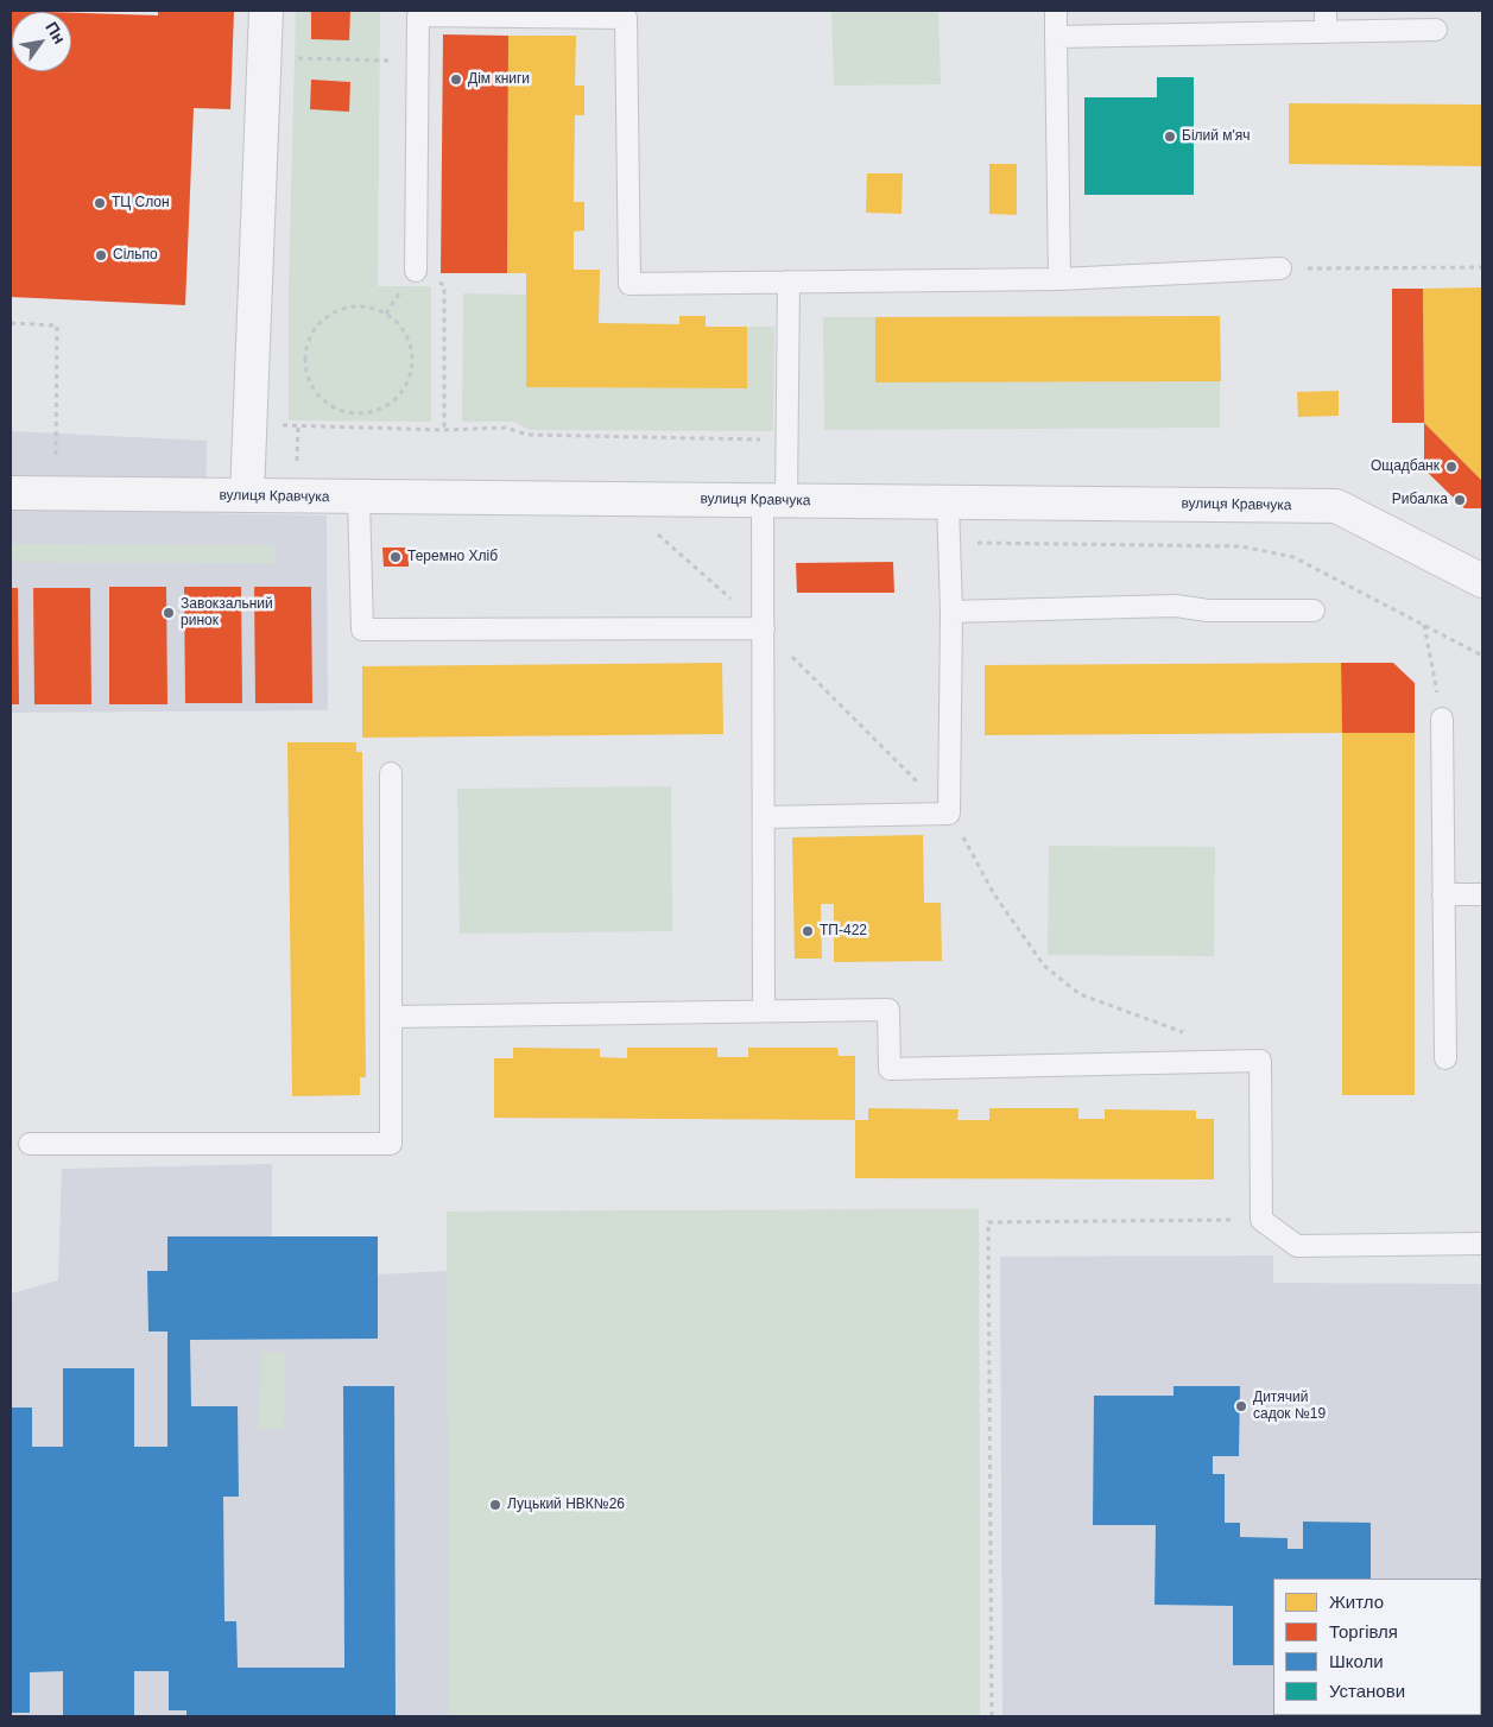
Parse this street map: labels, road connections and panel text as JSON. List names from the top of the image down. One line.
{"streets":{"street":["вулиця Кравчука"]},"places":["Дім книги","Білий м'яч","ТЦ Слон","Сільпо","Ощадбанк","Рибалка","Теремно Хліб","Завокзальний ринок","ТП-422","Дитячий садок №19","Луцький НВК№26"],"legend":["Житло","Торгівля","Школи","Установи"],"north":"top right"}
